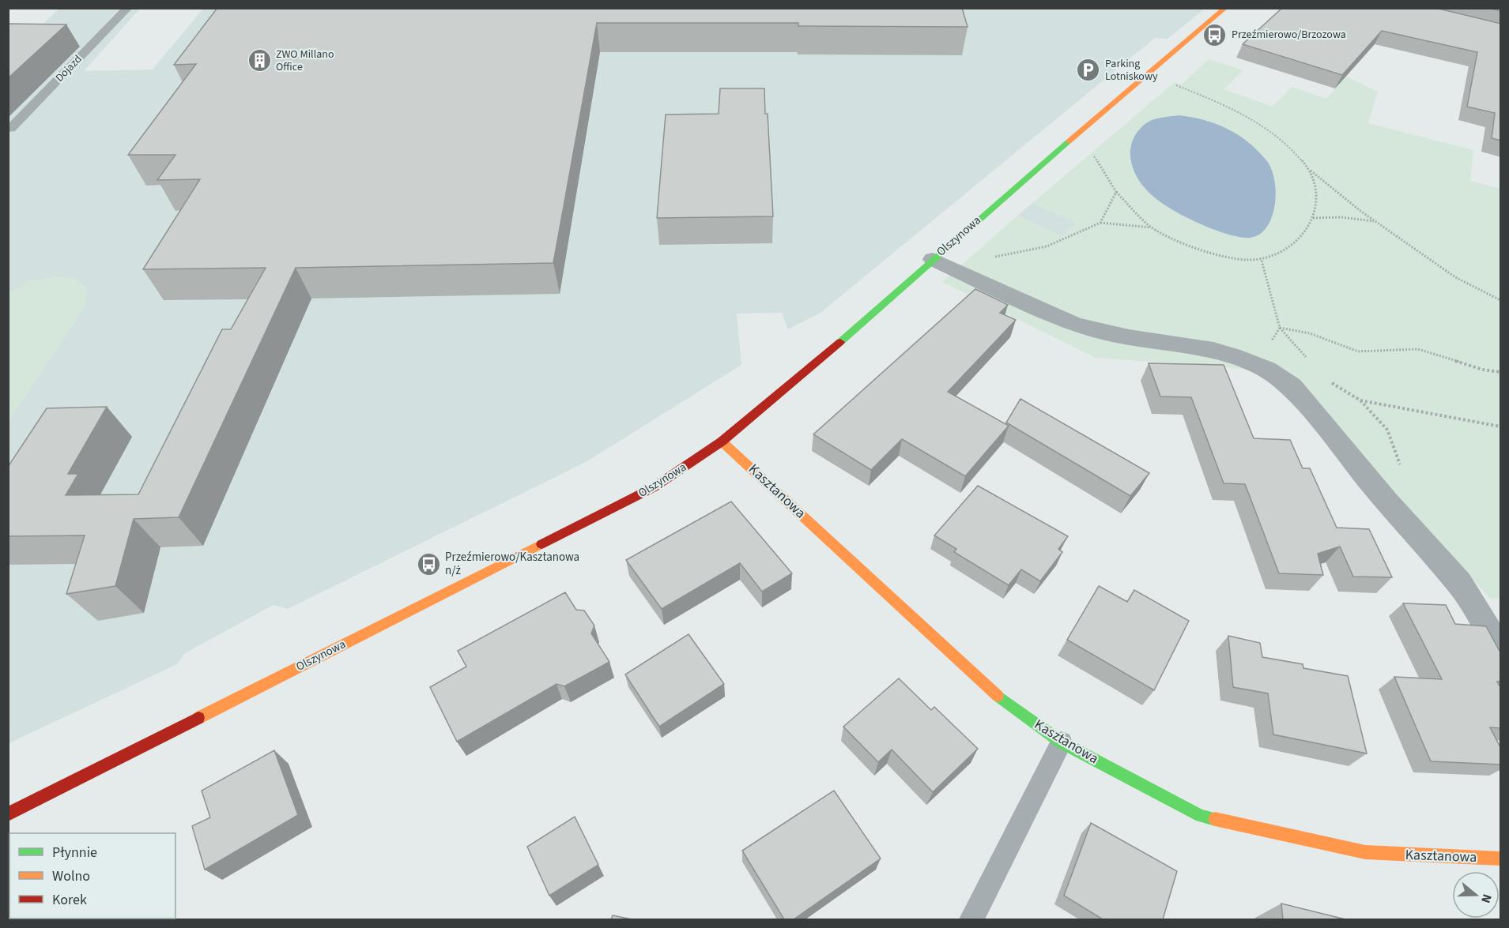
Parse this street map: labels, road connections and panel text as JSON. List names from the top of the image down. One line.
{"streets":{"street":["Olszynowa","Kasztanowa"],"lane":["Dojazd"]},"crossings":[["Olszynowa","Kasztanowa"]],"places":{"bus stop":["Przeźmierowo/Brzozowa","Przeźmierowo/Kasztanowa n/ż"],"building":["ZWO Millano Office"],"parking":["Parking Lotniskowy"]},"legend":["Płynnie","Wolno","Korek"],"north":"right"}
